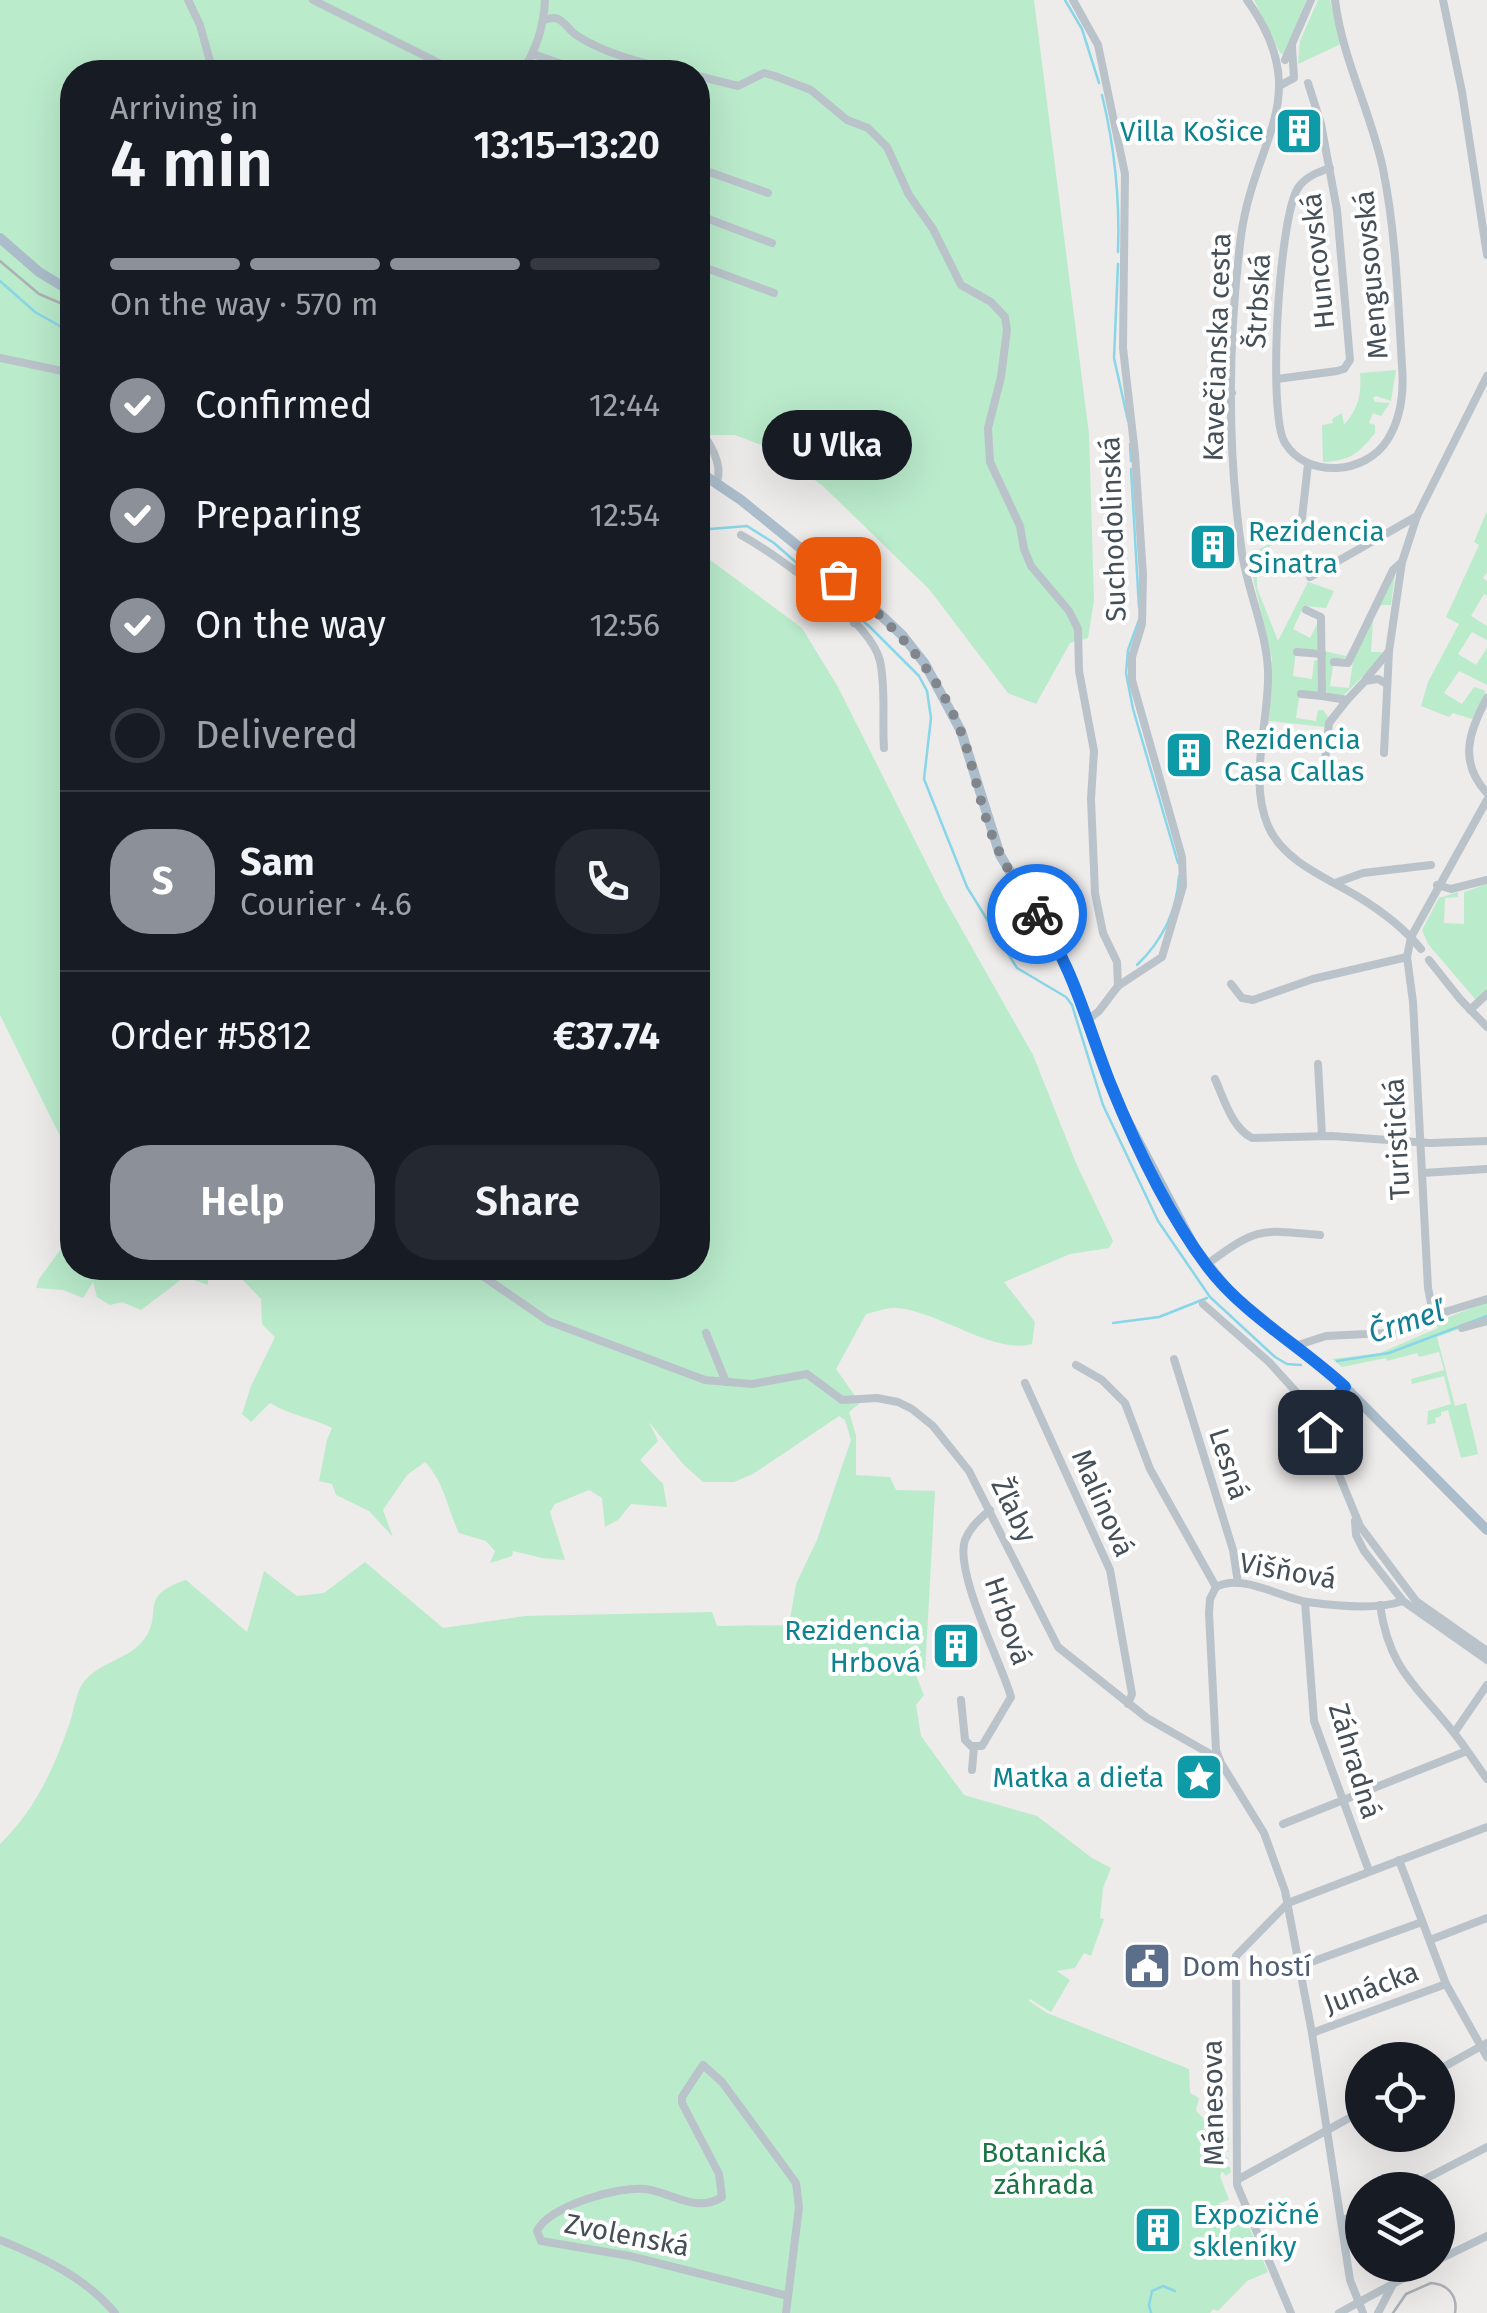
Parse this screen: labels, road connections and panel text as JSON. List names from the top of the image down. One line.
{"streets":{"street":["Huncovská","Mengusovská","Štrbská","Kavečianska cesta","Suchodolinská","Turistická","Lesná","Malinová","Žľaby","Višňová","Hrbová","Záhradná","Junácka","Mánesova","Zvolenská"]},"crossings":[["Huncovská","Štrbská"],["Huncovská","Kavečianska cesta"],["Mengusovská","Štrbská"],["Kavečianska cesta","Turistická"],["Lesná","Višňová"],["Malinová","Žľaby"],["Žľaby","Hrbová"],["Višňová","Záhradná"]],"water":["Črmeľ"],"parks":["Botanická záhrada"],"places":{"building":["Villa Košice","Rezidencia Sinatra","Rezidencia Casa Callas","Rezidencia Hrbová","Expozičné skleníky"],"other":["U Vlka"],"place":["Matka a dieťa"],"public building":["Dom hostí"]},"page":{"heading":["4 min","Arriving in","13:15–13:20"],"panel":["Sam","Courier · 4.6","Order #5812","€37.74"],"bar":"On the way · 570 m","list":[["Confirmed","12:44"],["Preparing","12:54"],["On the way","12:56"],"Delivered"],"bubble":"U Vlka","round":"S","buttons":["Help","Share"]}}
